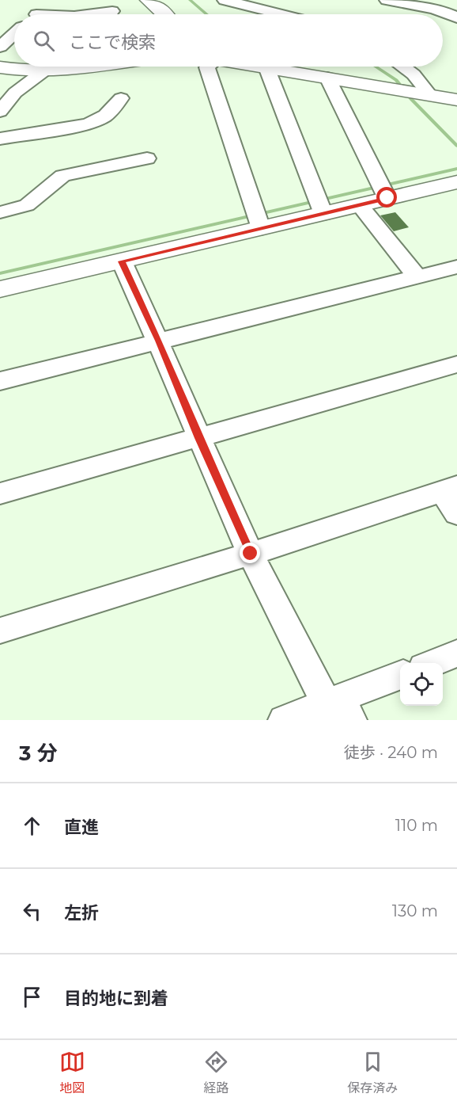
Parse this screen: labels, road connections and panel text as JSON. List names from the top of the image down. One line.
{"page":{"search":"ここで検索","heading":["3 分","徒歩 · 240 m"],"list":[["直進","110 m"],["左折","130 m"],"目的地に到着"],"nav":["地図","経路","保存済み"]}}
